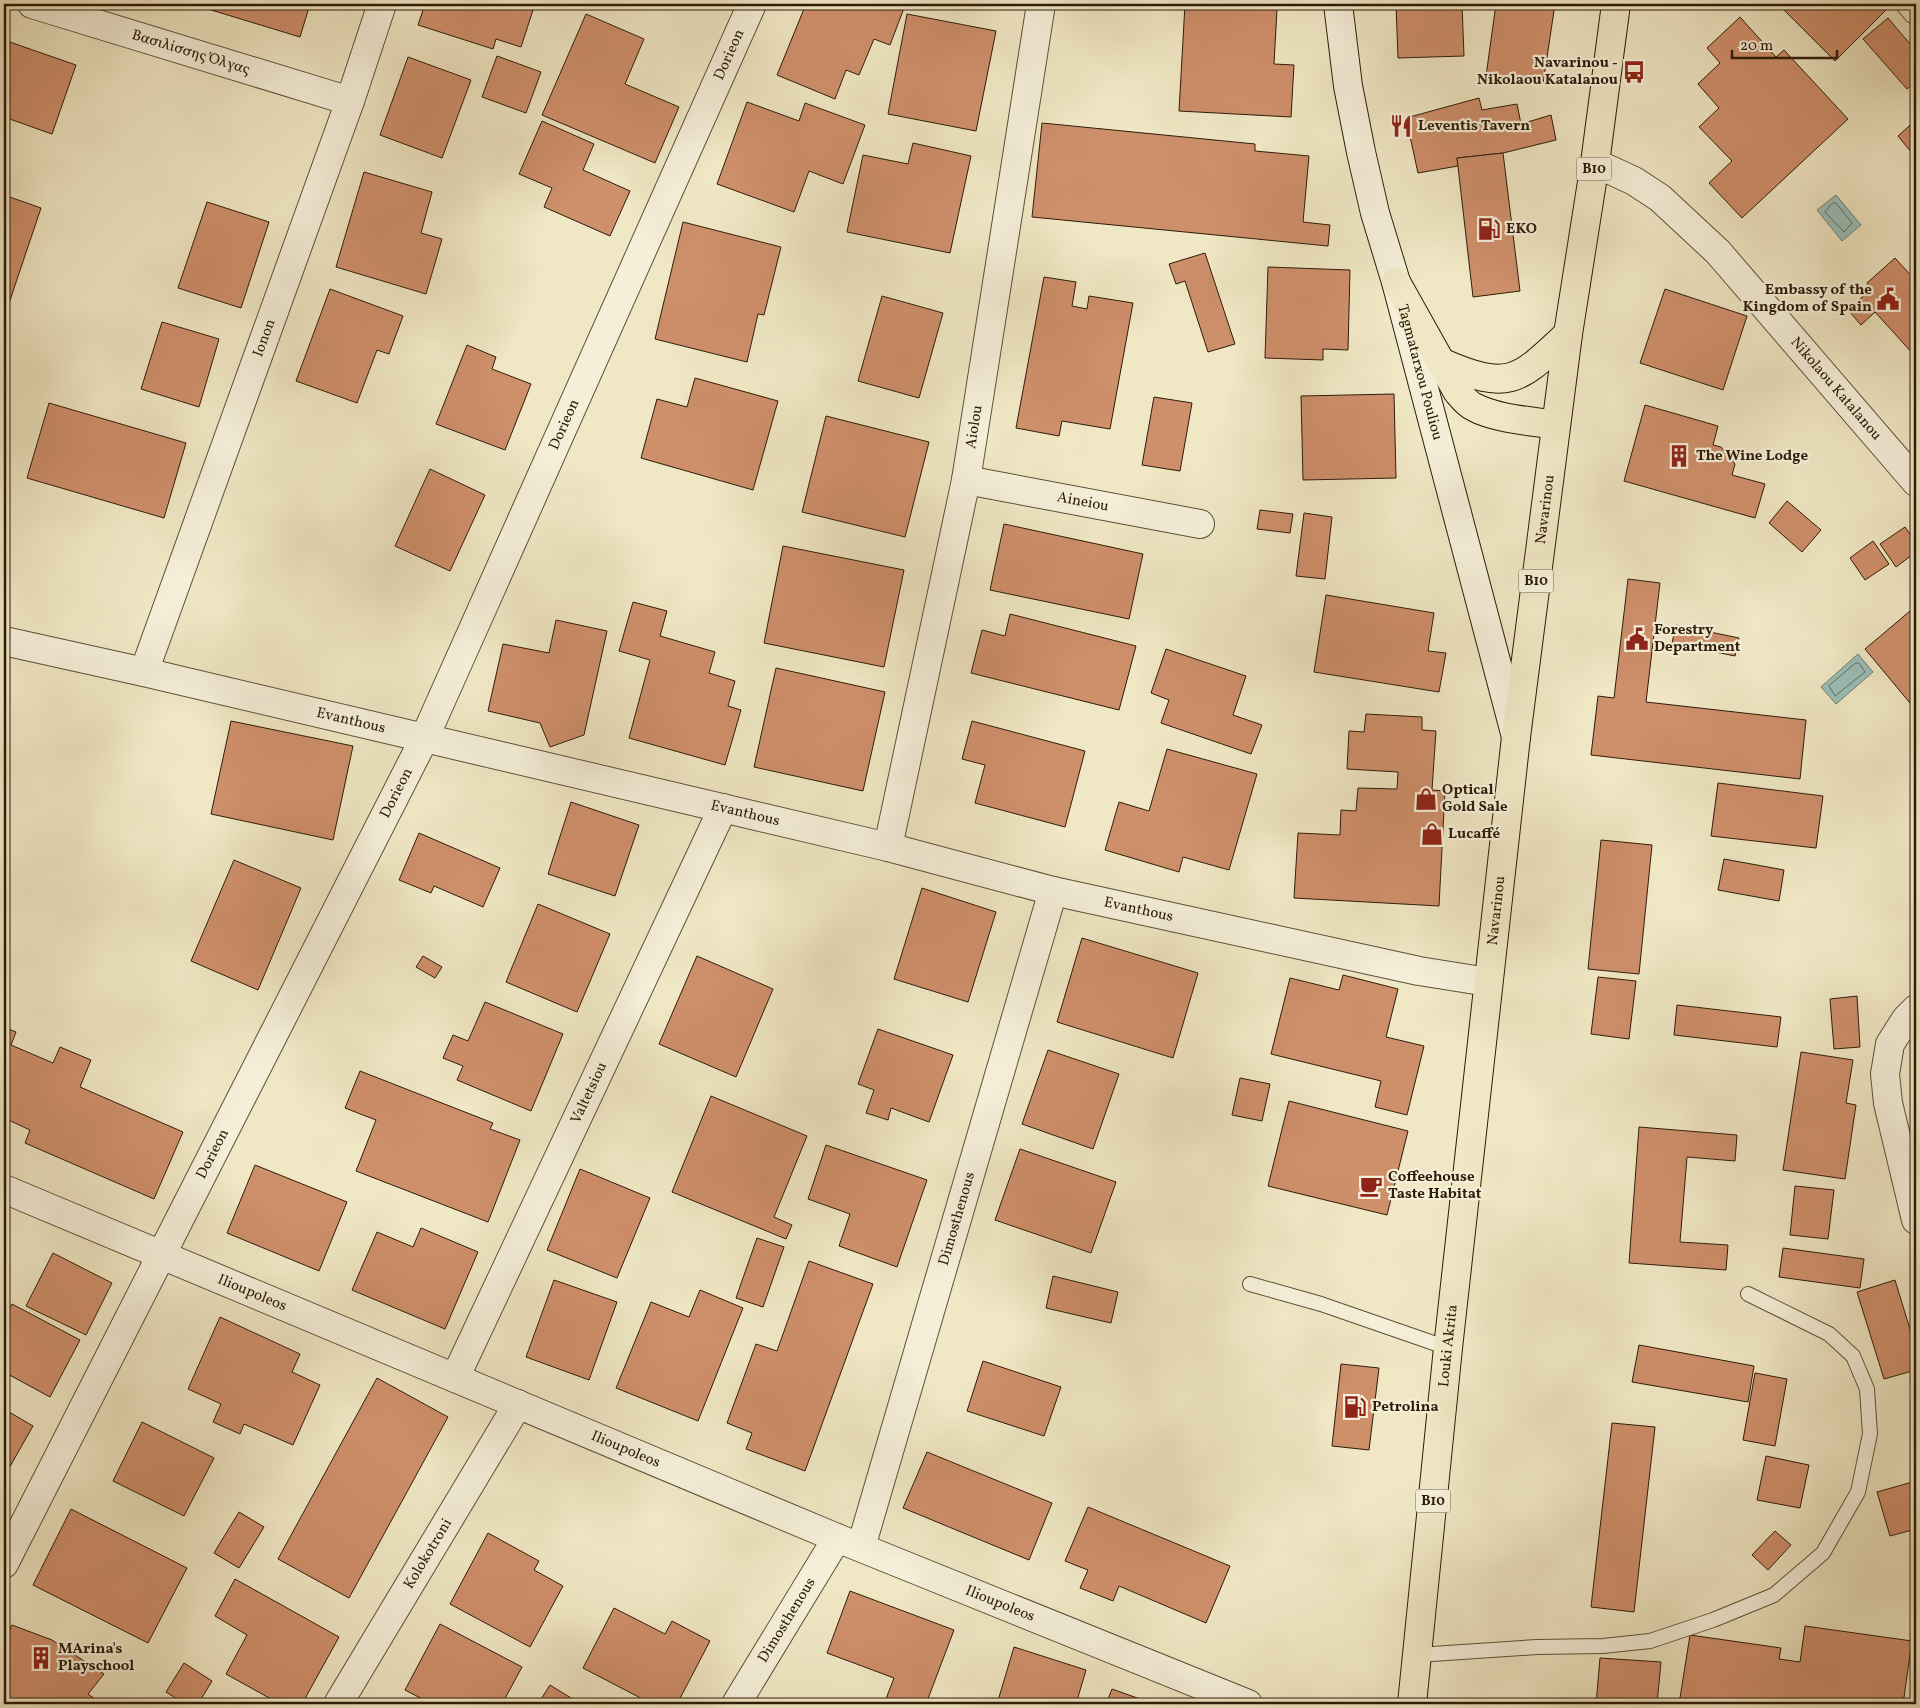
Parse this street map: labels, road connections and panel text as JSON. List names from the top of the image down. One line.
{"streets":{"main road":["B10","Navarinou","Louki Akrita"],"street":["Βασιλίσσης Όλγας","Dorieon","Ionon","Tagmatarxou Pouliou","Nikolaou Katalanou","Aiolou","Aineiou","Evanthous","Valtetsiou","Dimosthenous","Ilioupoleos","Kolokotroni"]},"crossings":[["Βασιλίσσης Όλγας","Ionon"],["Dorieon","Evanthous"],["Dorieon","Ilioupoleos"],["Ionon","Evanthous"],["Tagmatarxou Pouliou","Navarinou"],["Nikolaou Katalanou","Navarinou"],["Aiolou","Aineiou"],["Aiolou","Evanthous"],["Navarinou","Evanthous"],["Navarinou","Louki Akrita"],["Evanthous","Valtetsiou"],["Evanthous","Dimosthenous"],["Valtetsiou","Ilioupoleos"],["Dimosthenous","Ilioupoleos"],["Ilioupoleos","Kolokotroni"]],"places":{"bus stop":["Navarinou - Nikolaou Katalanou"],"restaurant":["Leventis Tavern"],"fuel station":["EKO","Petrolina"],"public building":["Embassy of the Kingdom of Spain","Forestry Department"],"building":["The Wine Lodge","MArina's Playschool"],"shop":["Optical Gold Sale","Lucaffé"],"cafe":["Coffeehouse Taste Habitat"]},"scale_bar":"20 m"}
